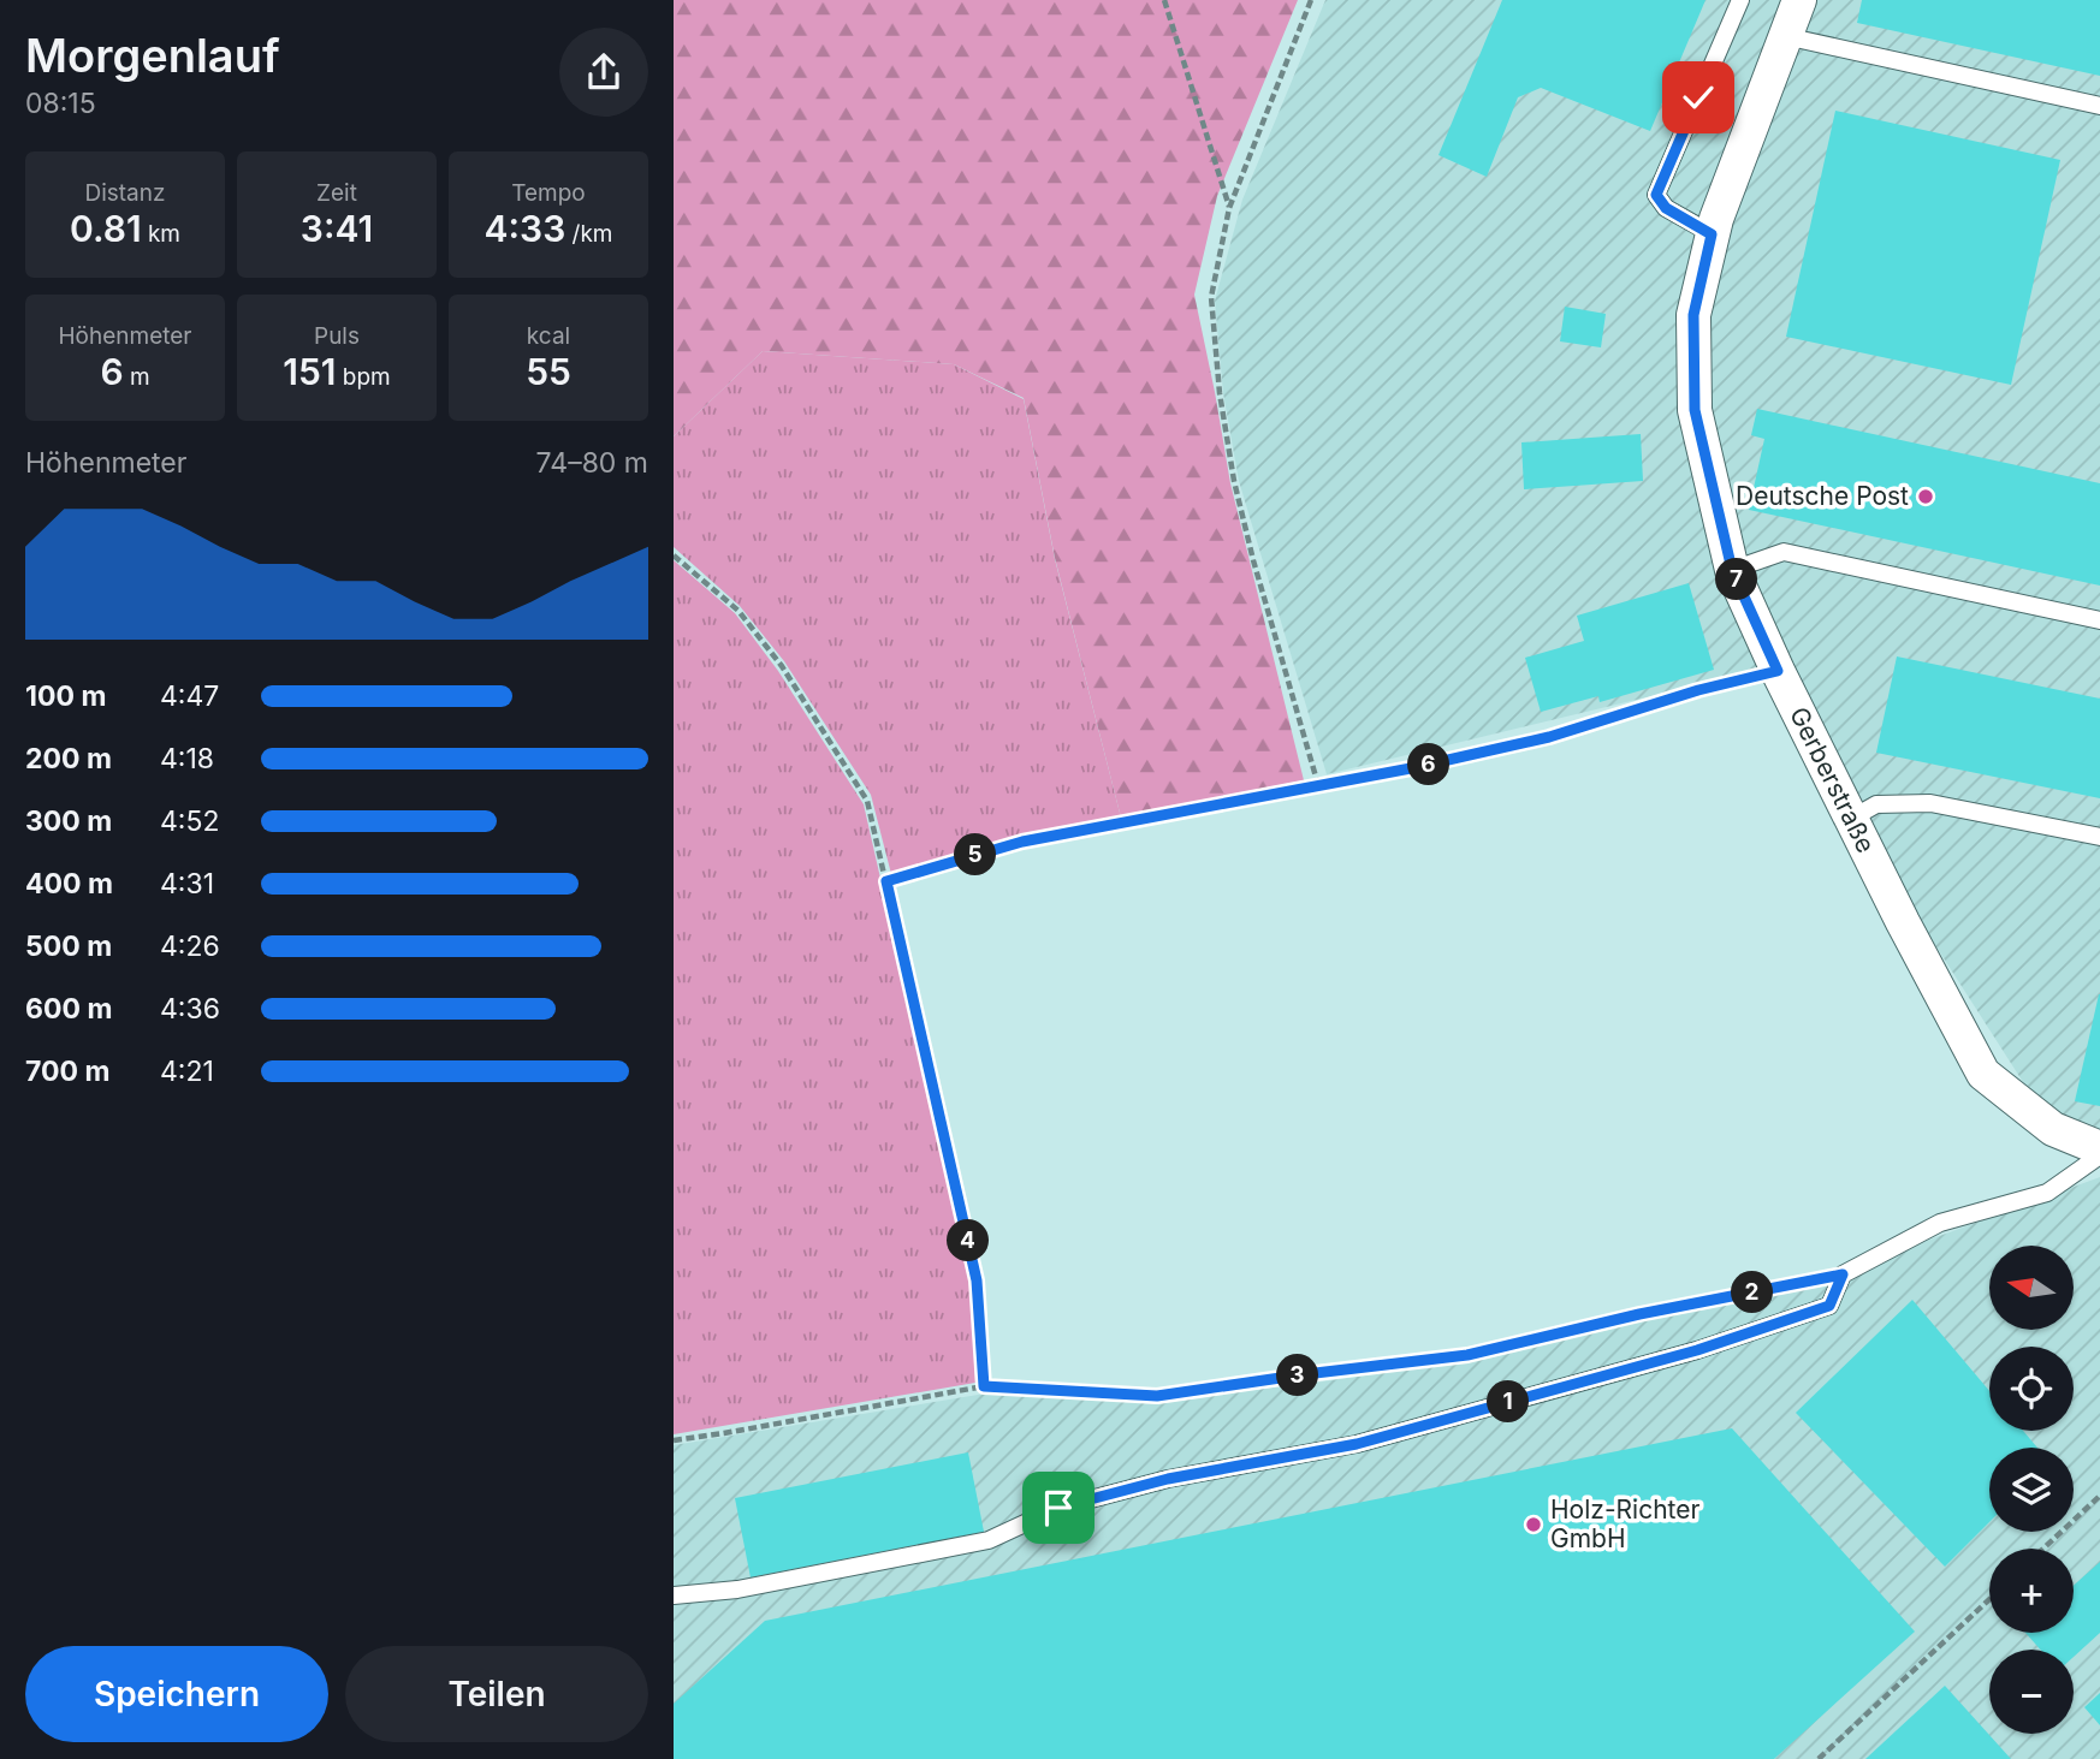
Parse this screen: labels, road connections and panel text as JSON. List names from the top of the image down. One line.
{"streets":{"street":["Gerberstraße"]},"places":["Deutsche Post","Holz-Richter GmbH"],"north":"left","page":{"heading":["Morgenlauf","08:15"],"stats":[["Distanz","0.81 km"],["Zeit","3:41"],["Tempo","4:33 /km"],["Höhenmeter","6 m"],["Puls","151 bpm"],["kcal","55"]],"chart":["Höhenmeter","74–80 m"],"pins":["7","6","5","4","2","3","1"],"list":[{"name":"100 m","note":"4:47"},{"name":"200 m","note":"4:18"},{"name":"300 m","note":"4:52"},{"name":"400 m","note":"4:31"},{"name":"500 m","note":"4:26"},{"name":"600 m","note":"4:36"},{"name":"700 m","note":"4:21"}],"map_buttons":["+","−"],"buttons":["Speichern","Teilen"]}}
